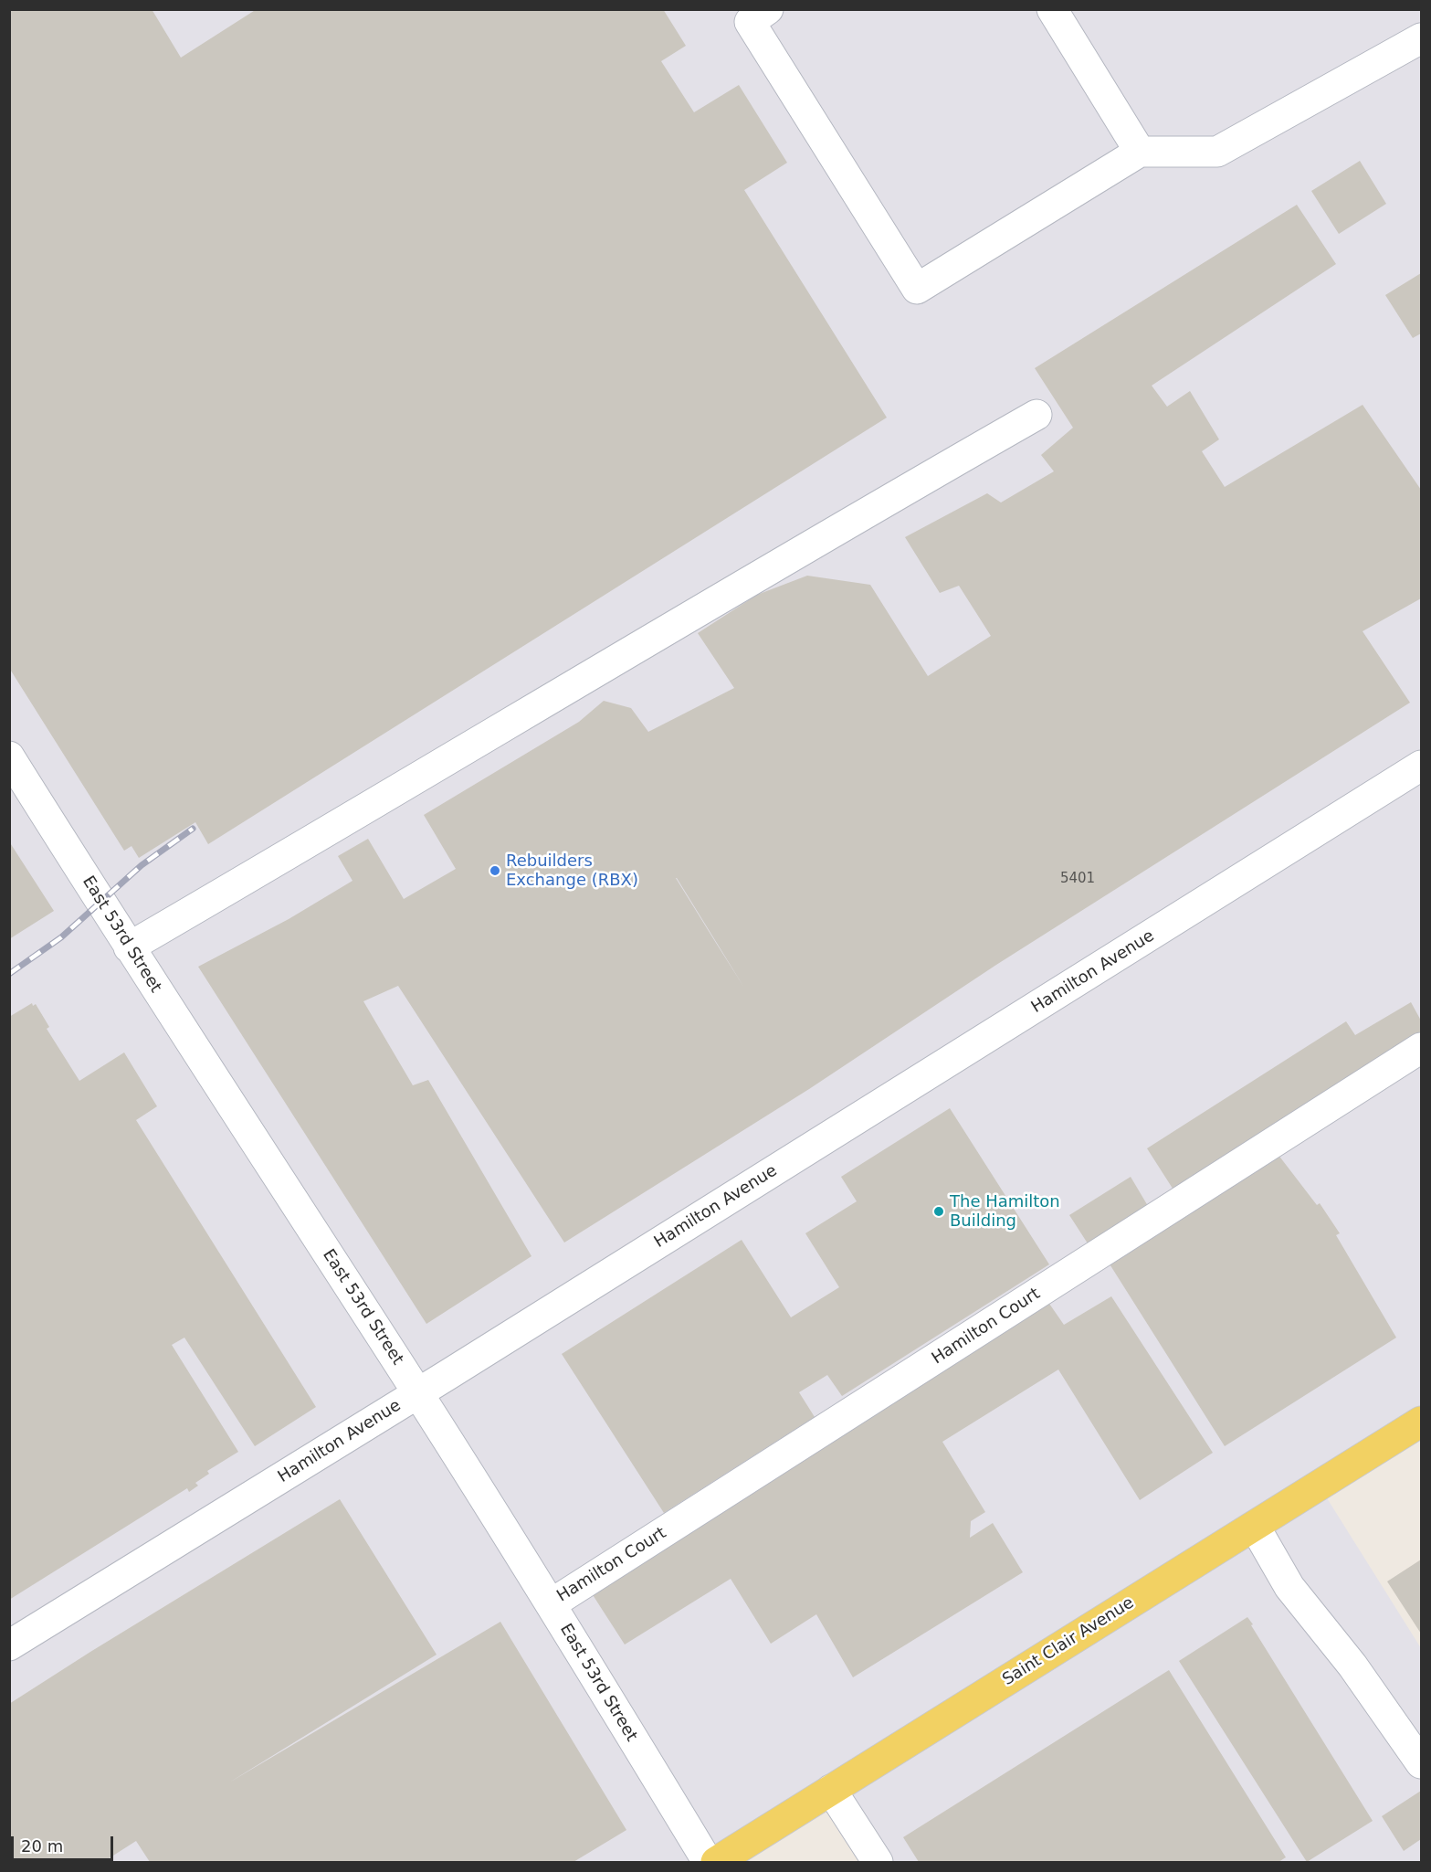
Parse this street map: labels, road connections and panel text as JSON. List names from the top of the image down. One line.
{"streets":{"main road":["Saint Clair Avenue"],"street":["East 53rd Street","Hamilton Avenue","Hamilton Court"]},"crossings":[["East 53rd Street","Hamilton Avenue"],["East 53rd Street","Hamilton Court"]],"places":["Rebuilders Exchange (RBX)","The Hamilton Building"],"house_numbers":["5401"],"scale_bar":"20 m"}
